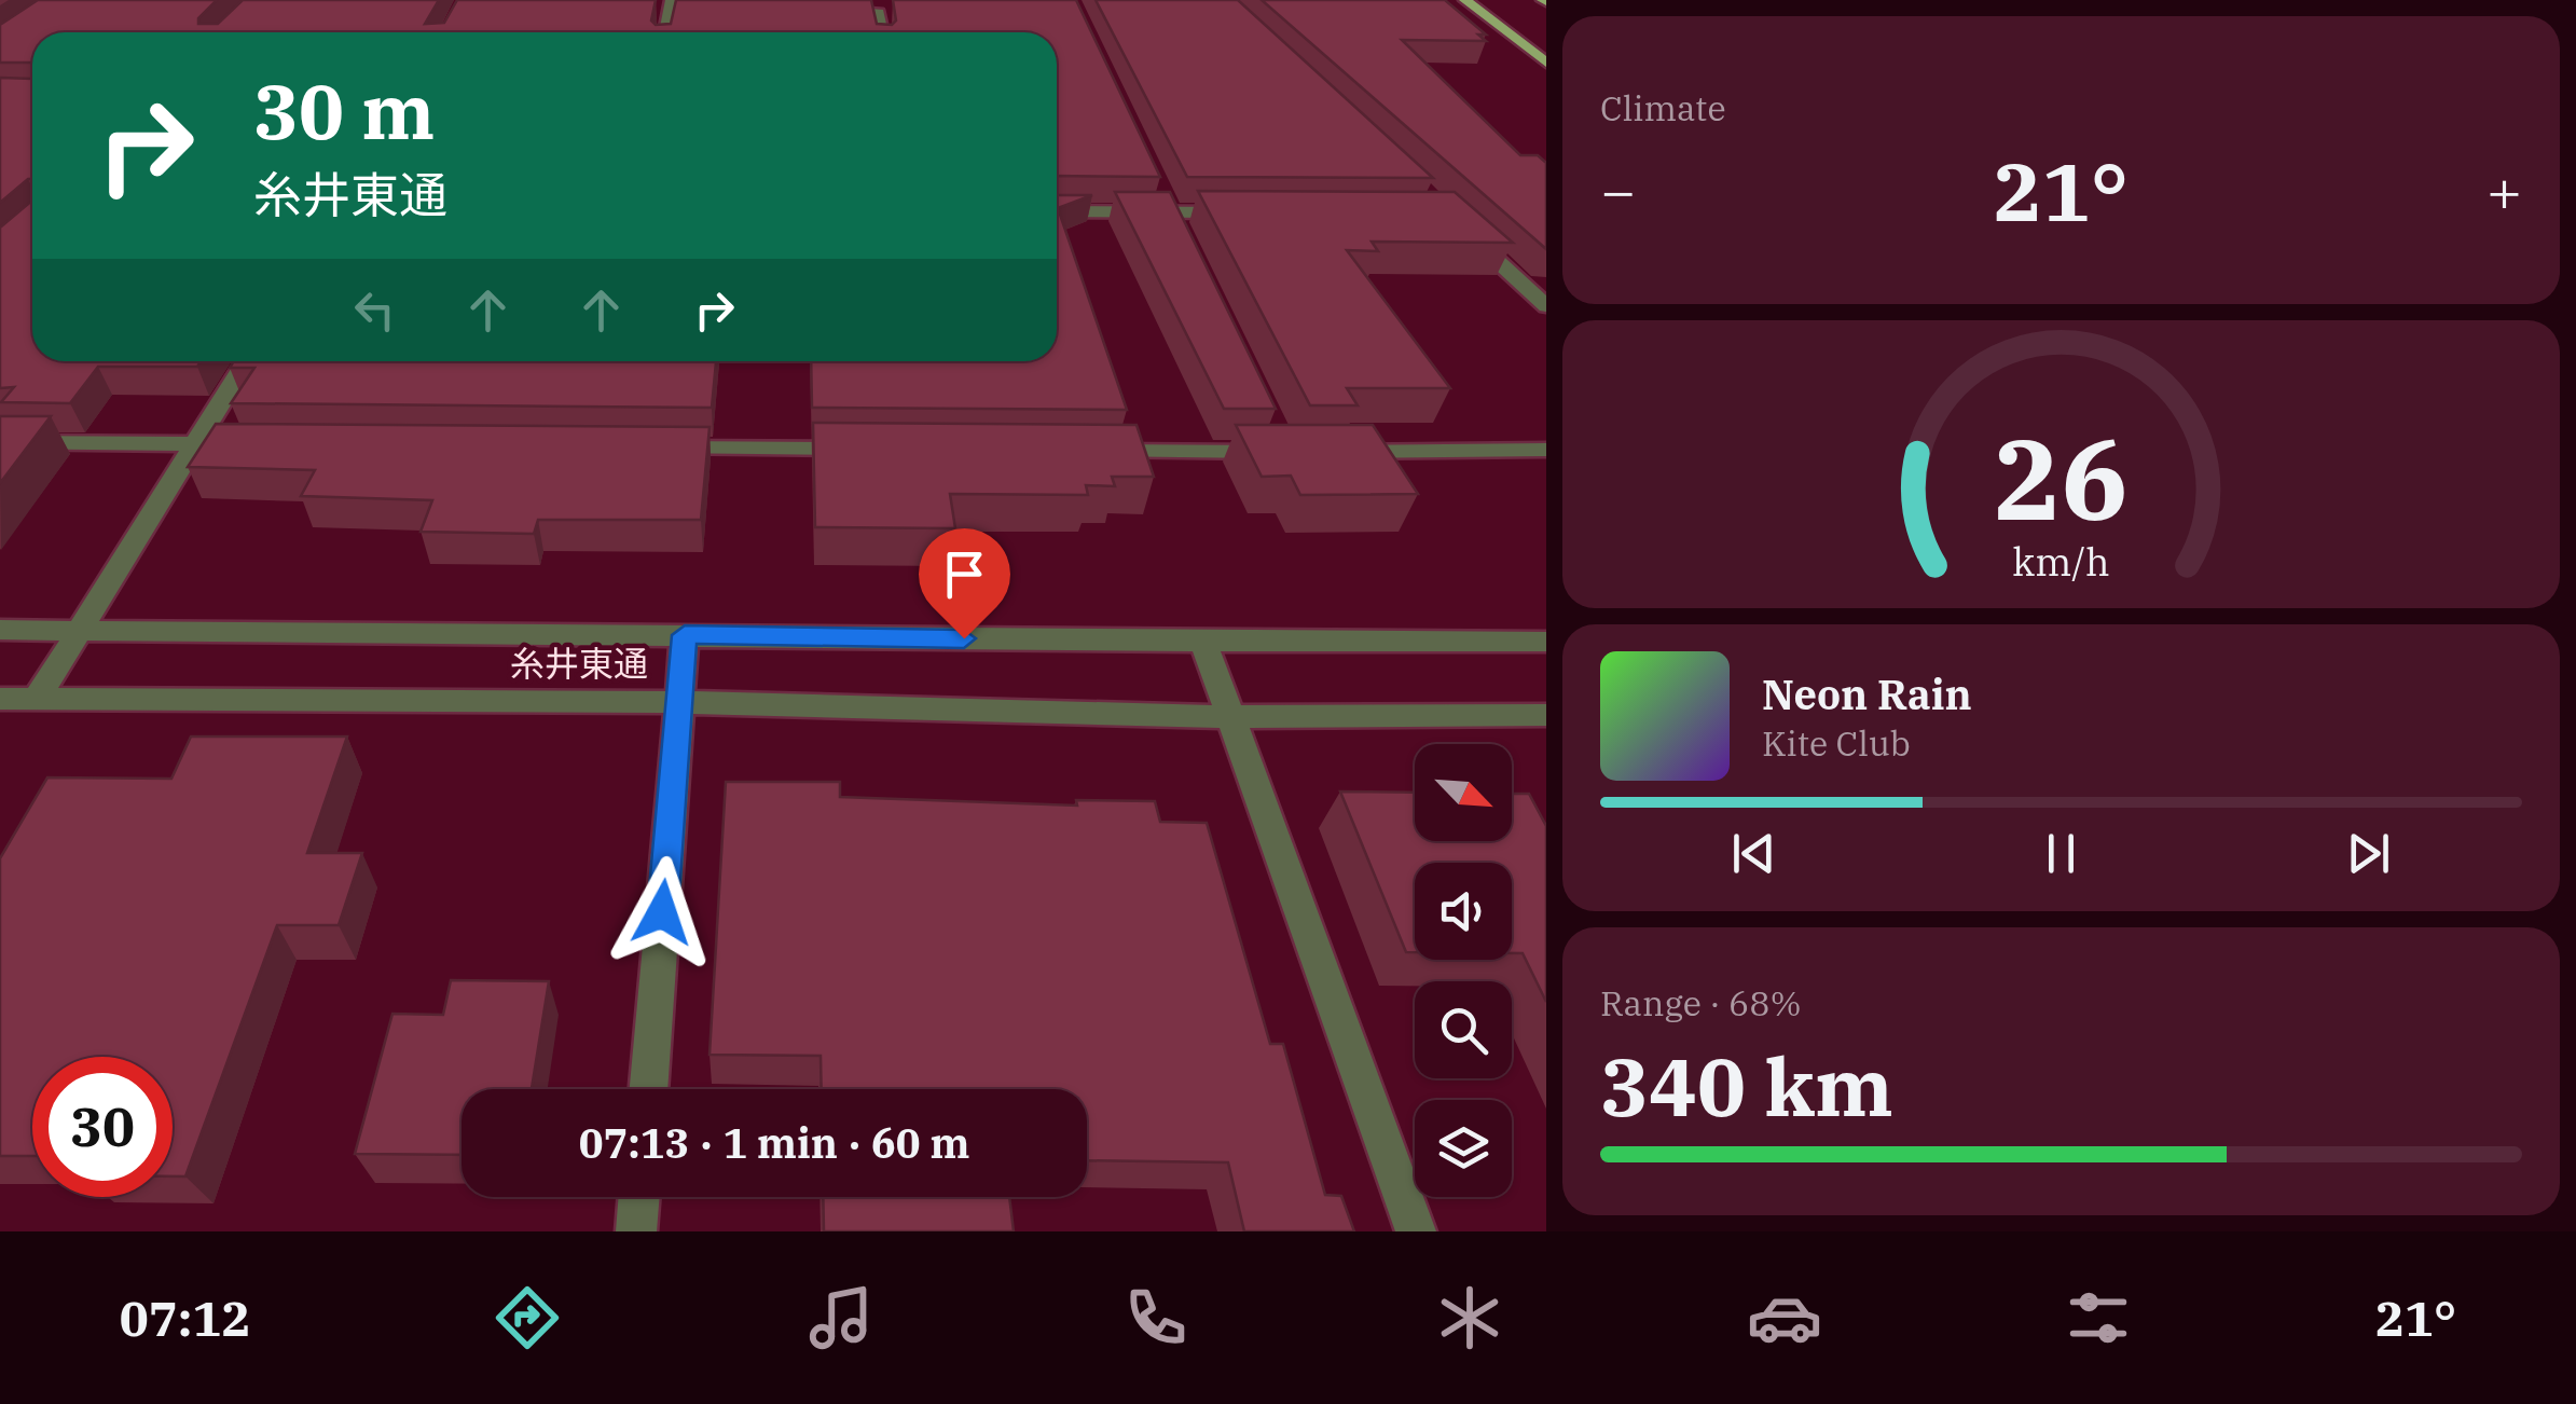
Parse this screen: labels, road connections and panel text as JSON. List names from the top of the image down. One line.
{"streets":{"street":["糸井東通"]},"north":"bottom right","page":{"tile":["Climate",["Range · 68%","340 km"]],"turn":["30 m","糸井東通"],"heat":["−","21°","+"],"song":["Neon Rain","Kite Club"],"limit":"30","trip":"07:13 · 1 min · 60 m","tabs":["07:12","21°"],"gauge":["26","km/h"]}}
